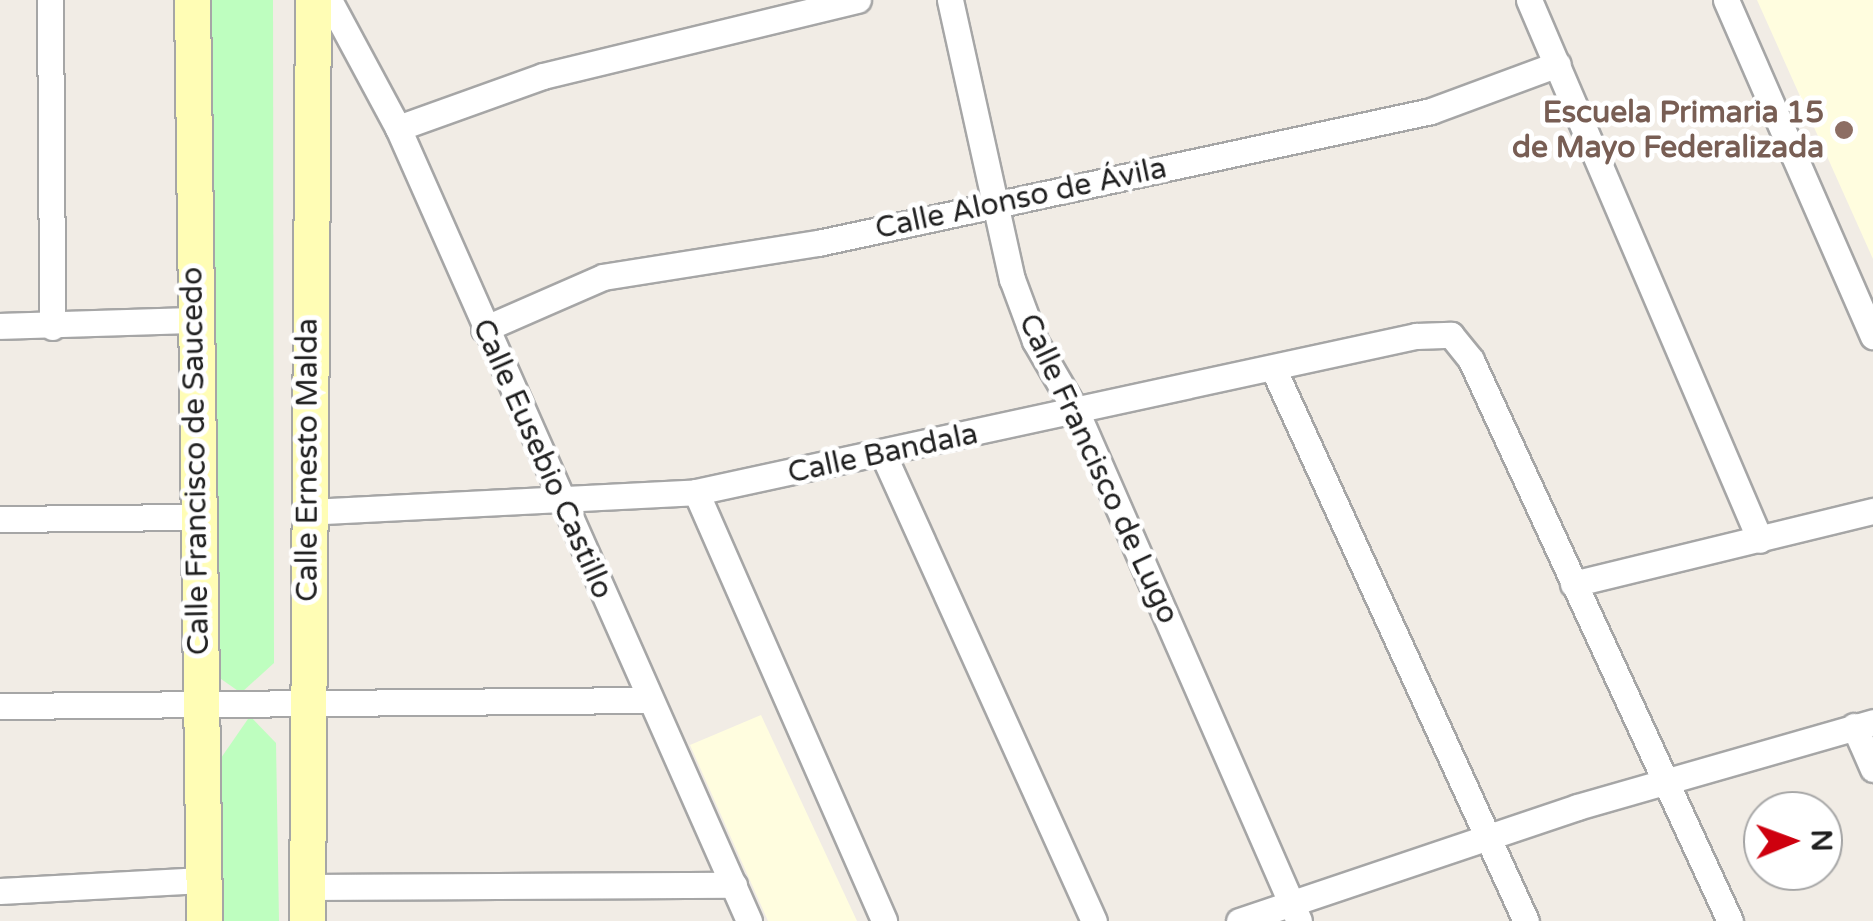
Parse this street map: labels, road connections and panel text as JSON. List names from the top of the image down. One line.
{"streets":{"main road":["Calle Ernesto Malda","Calle Francisco de Saucedo"],"street":["Calle Alonso de Ávila","Calle Bandala","Calle Eusebio Castillo","Calle Francisco de Lugo"]},"crossings":[["Calle Alonso de Ávila","Calle Eusebio Castillo"],["Calle Alonso de Ávila","Calle Francisco de Lugo"],["Calle Bandala","Calle Eusebio Castillo"],["Calle Bandala","Calle Ernesto Malda"],["Calle Bandala","Calle Francisco de Lugo"]],"places":["Escuela Primaria 15 de Mayo Federalizada"],"north":"right"}
